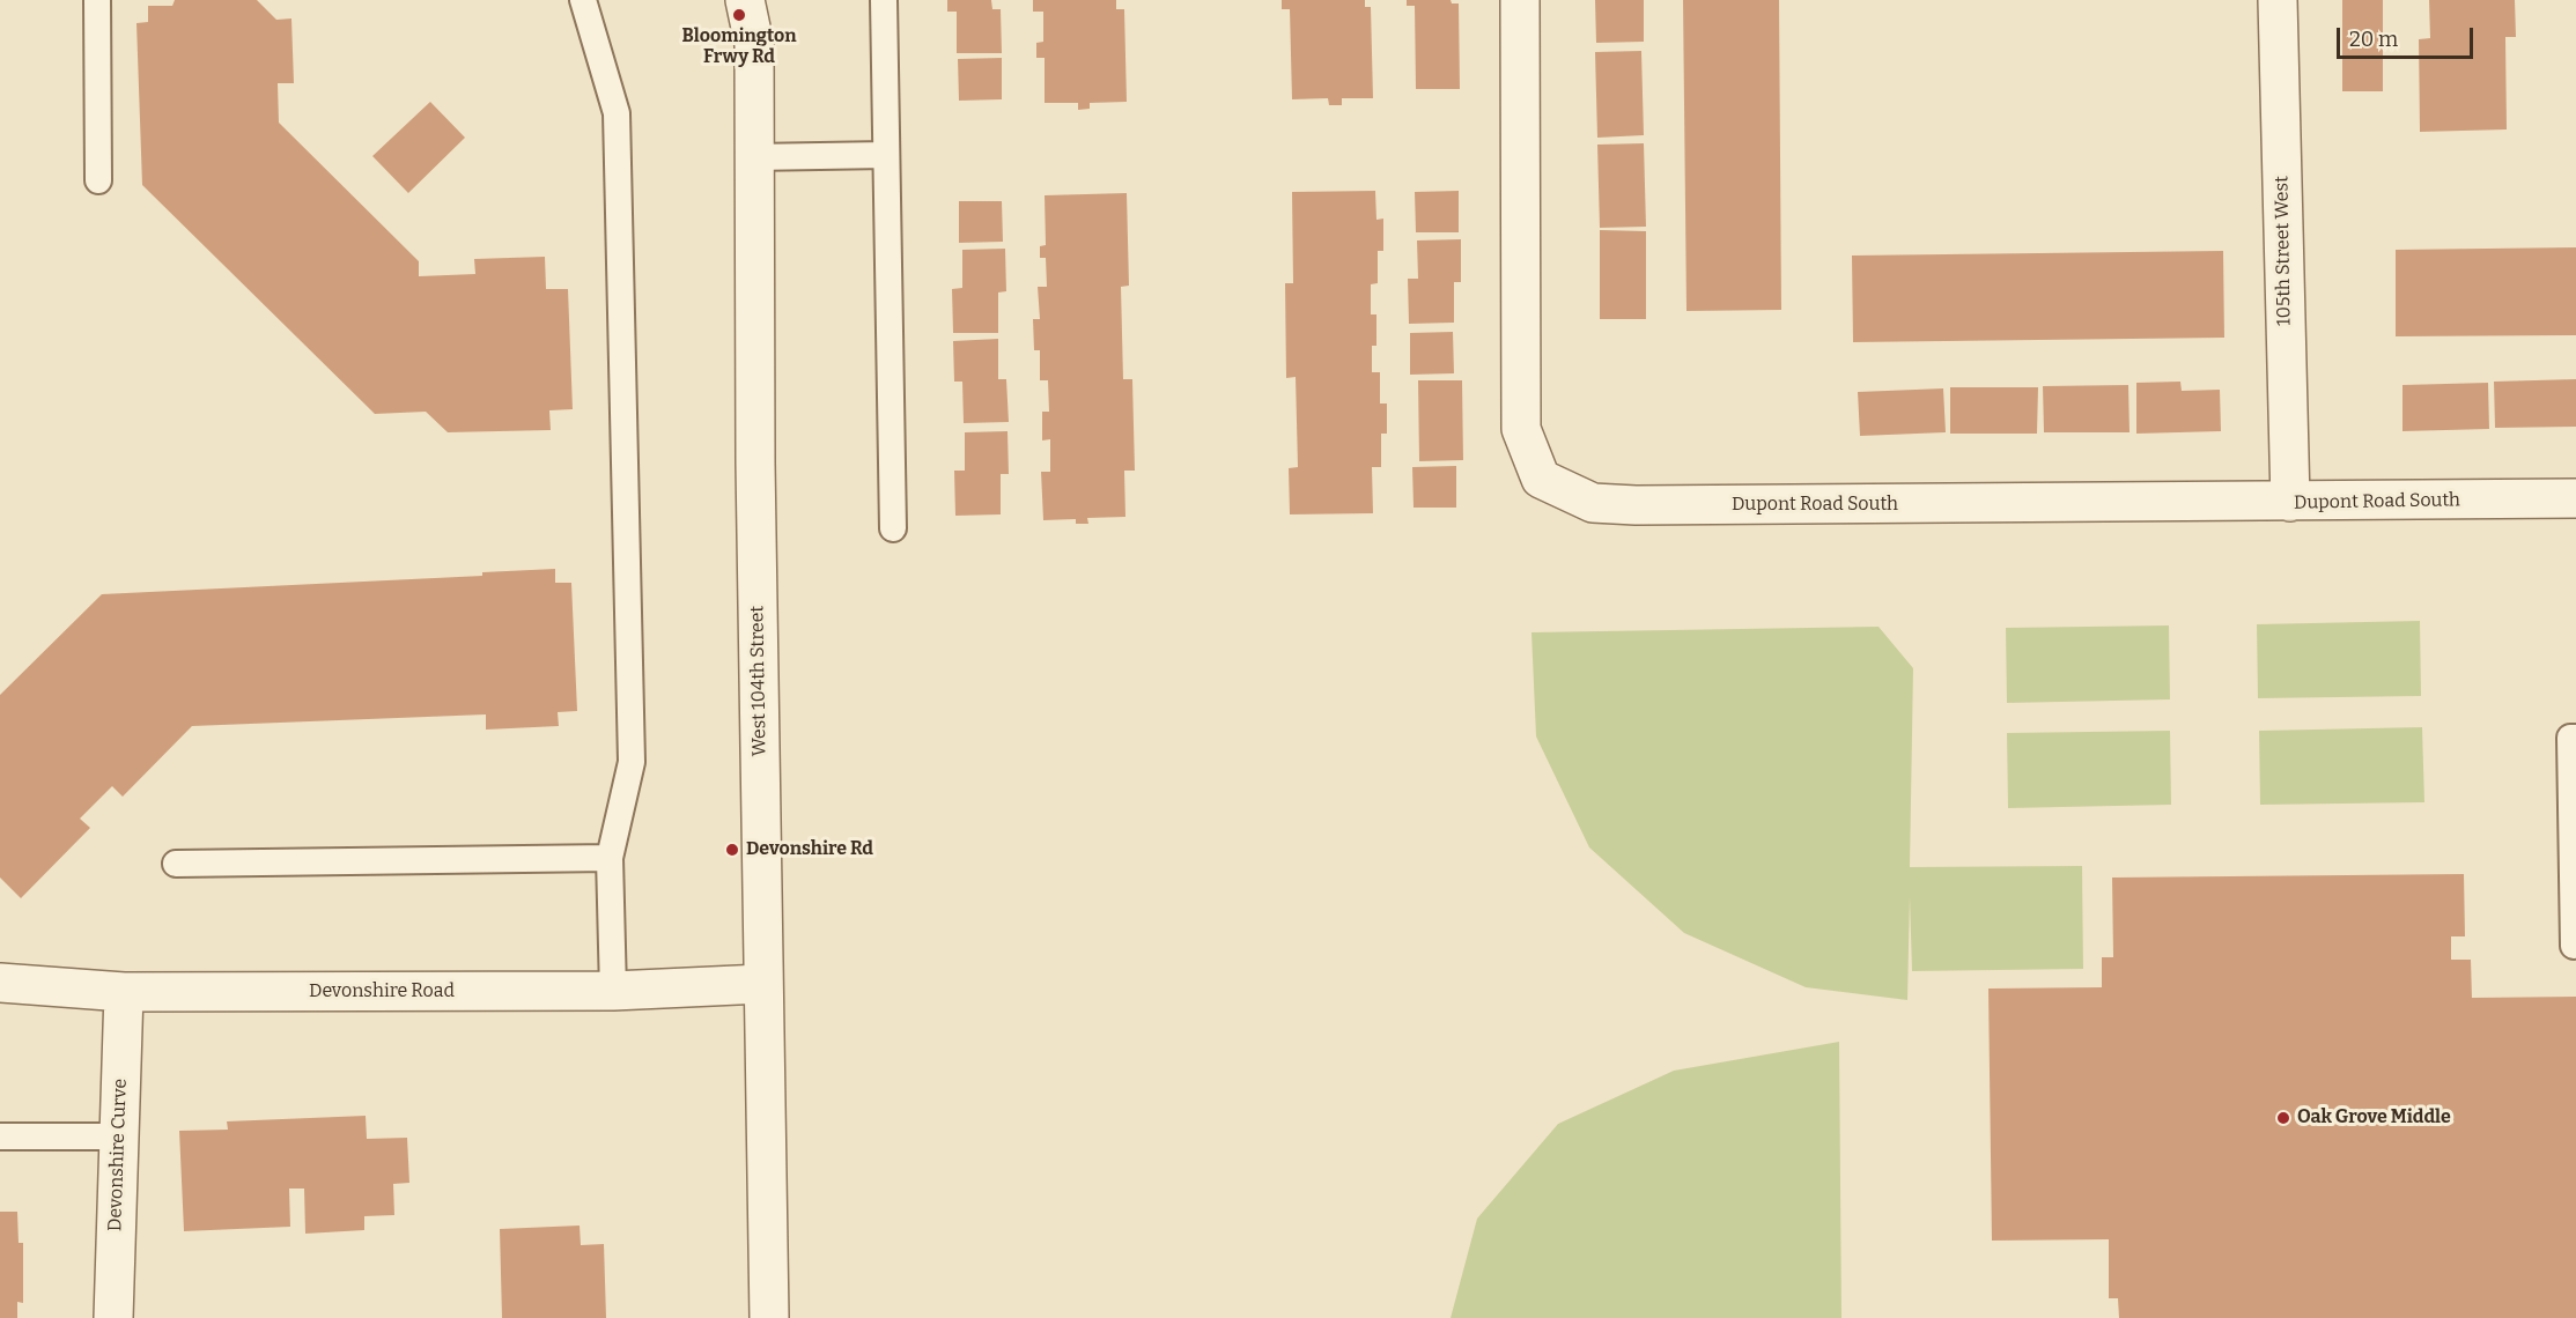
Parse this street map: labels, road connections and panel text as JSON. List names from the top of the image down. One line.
{"streets":{"street":["105th Street West","Dupont Road South","West 104th Street","Devonshire Road","Devonshire Curve"]},"crossings":[["105th Street West","Dupont Road South"],["West 104th Street","Devonshire Road"],["Devonshire Road","Devonshire Curve"]],"places":["Bloomington Frwy Rd","Devonshire Rd","Oak Grove Middle"],"scale_bar":"20 m"}
